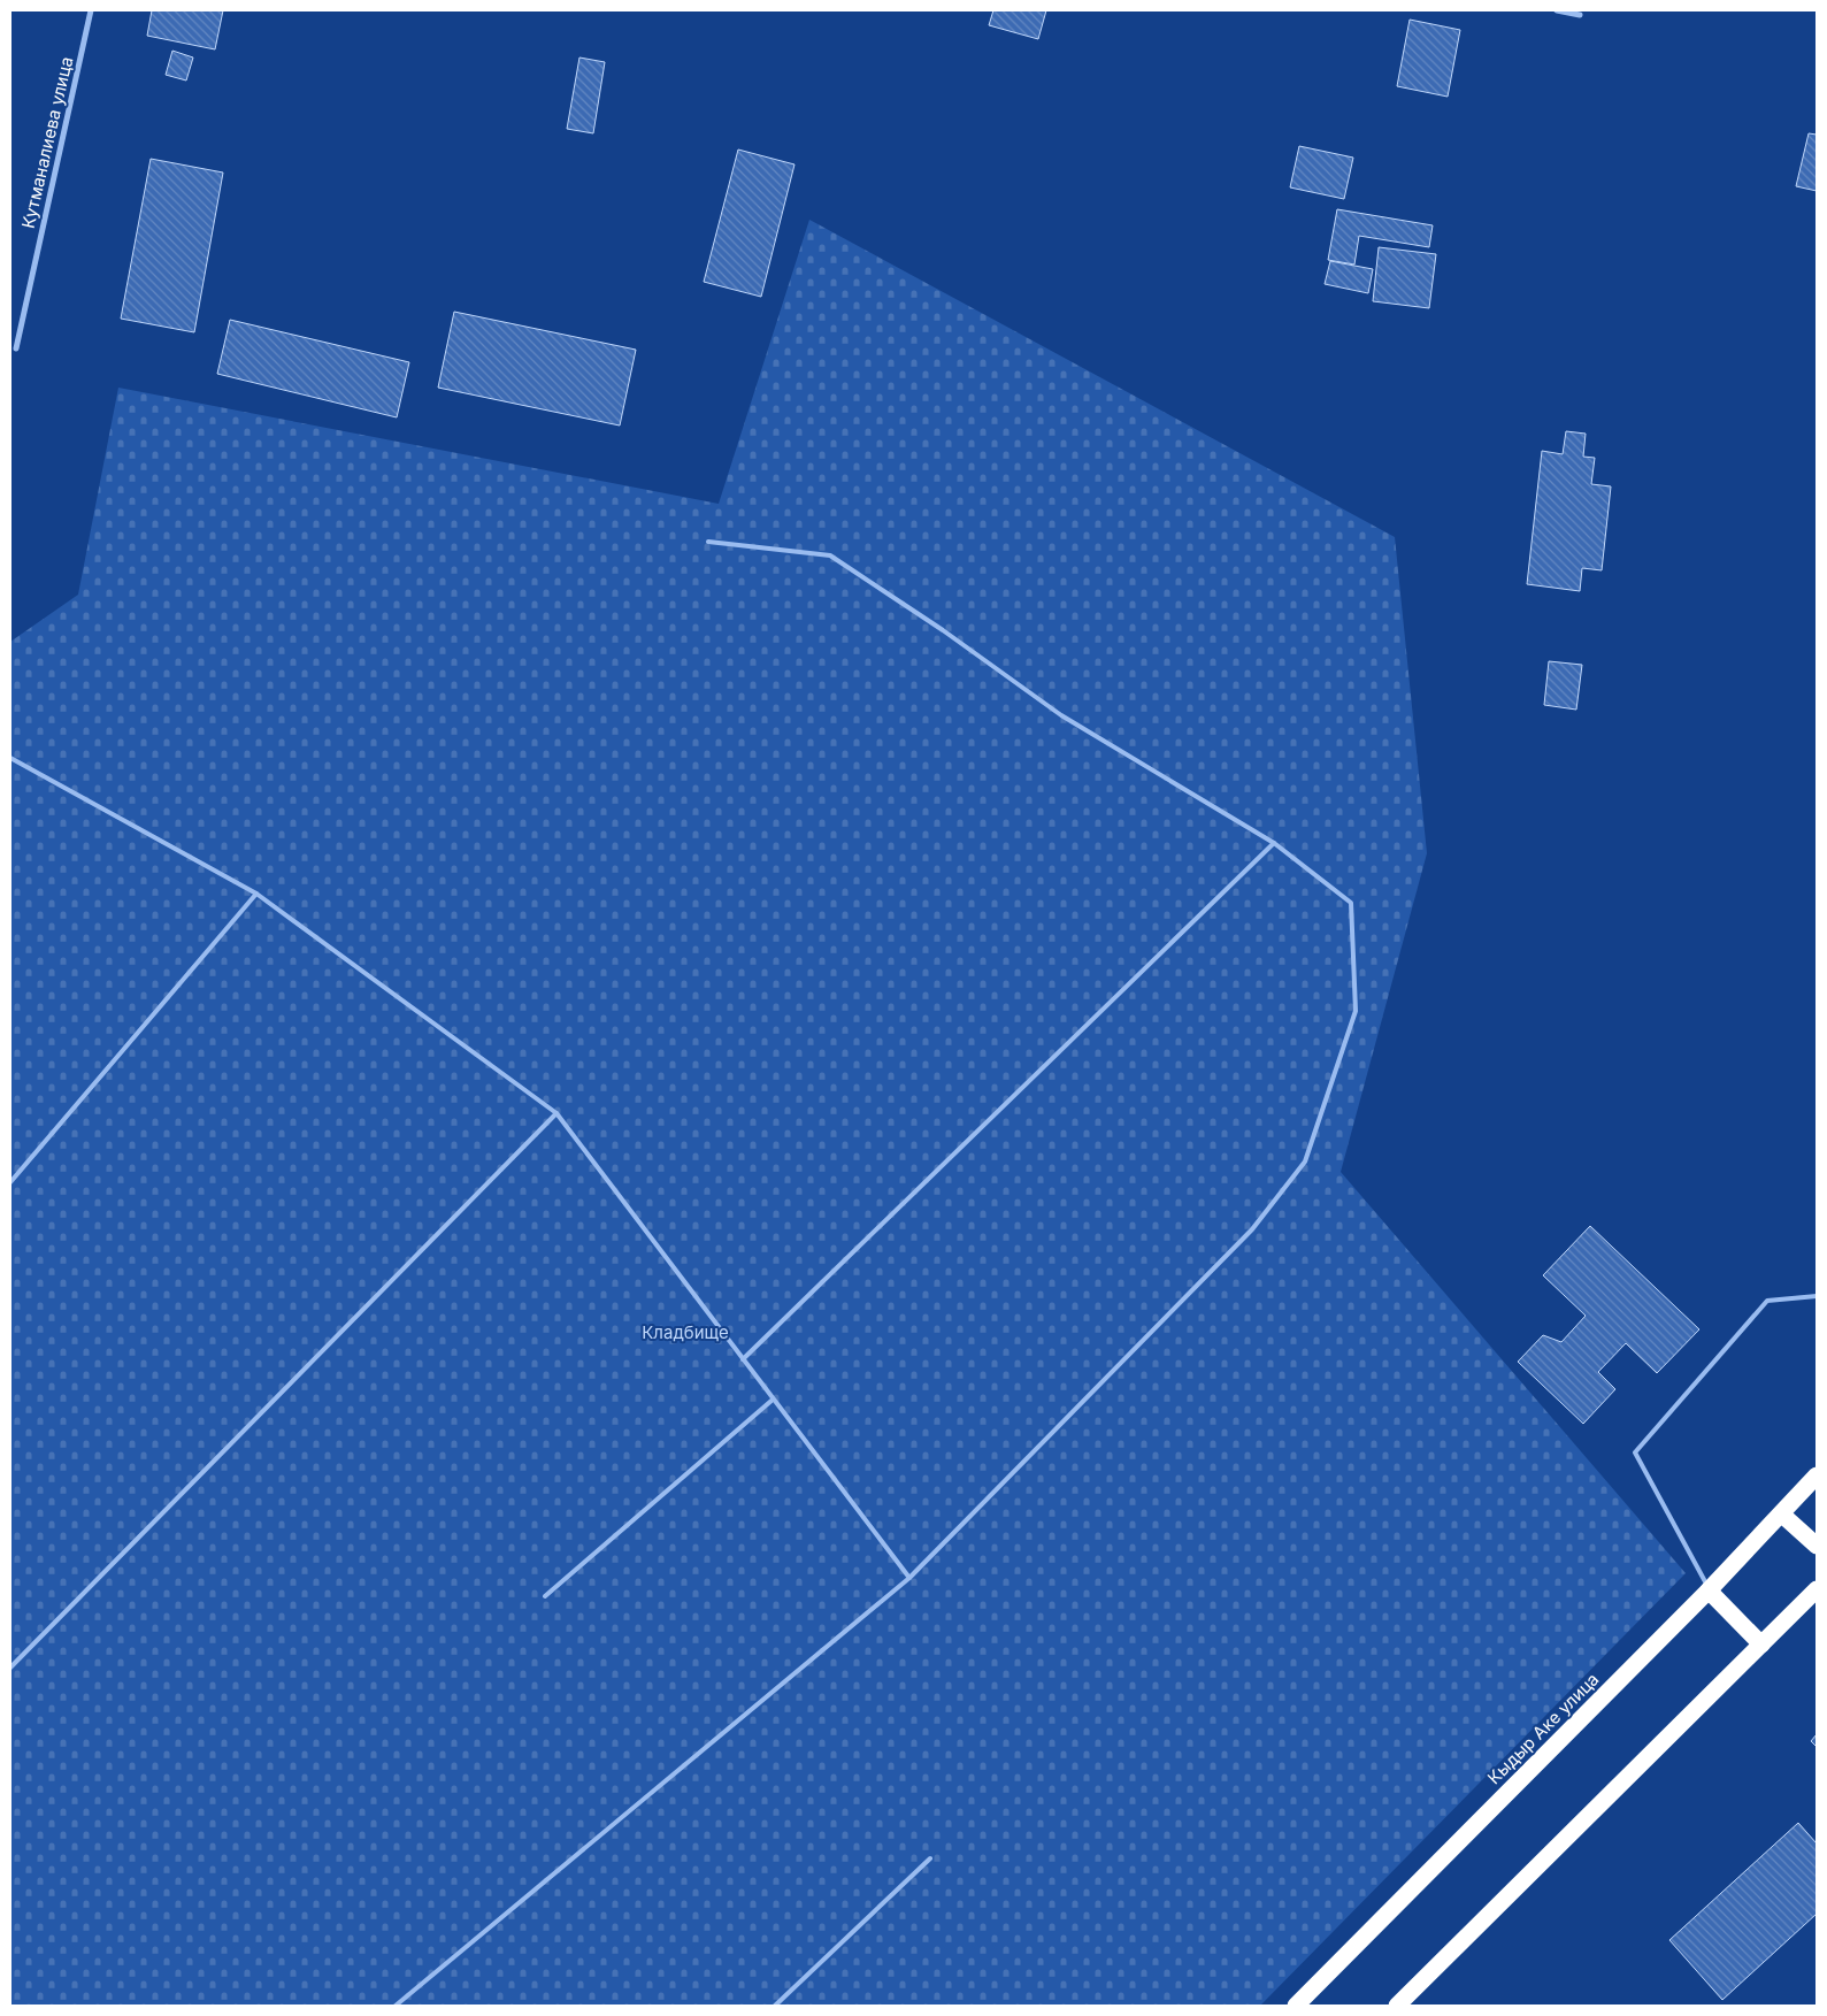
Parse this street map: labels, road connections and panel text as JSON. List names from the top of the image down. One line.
{"streets":{"highway":["Кыдыр Аке улица"],"street":["Кутманалиева улица"]},"parks":["Кладбище"]}
